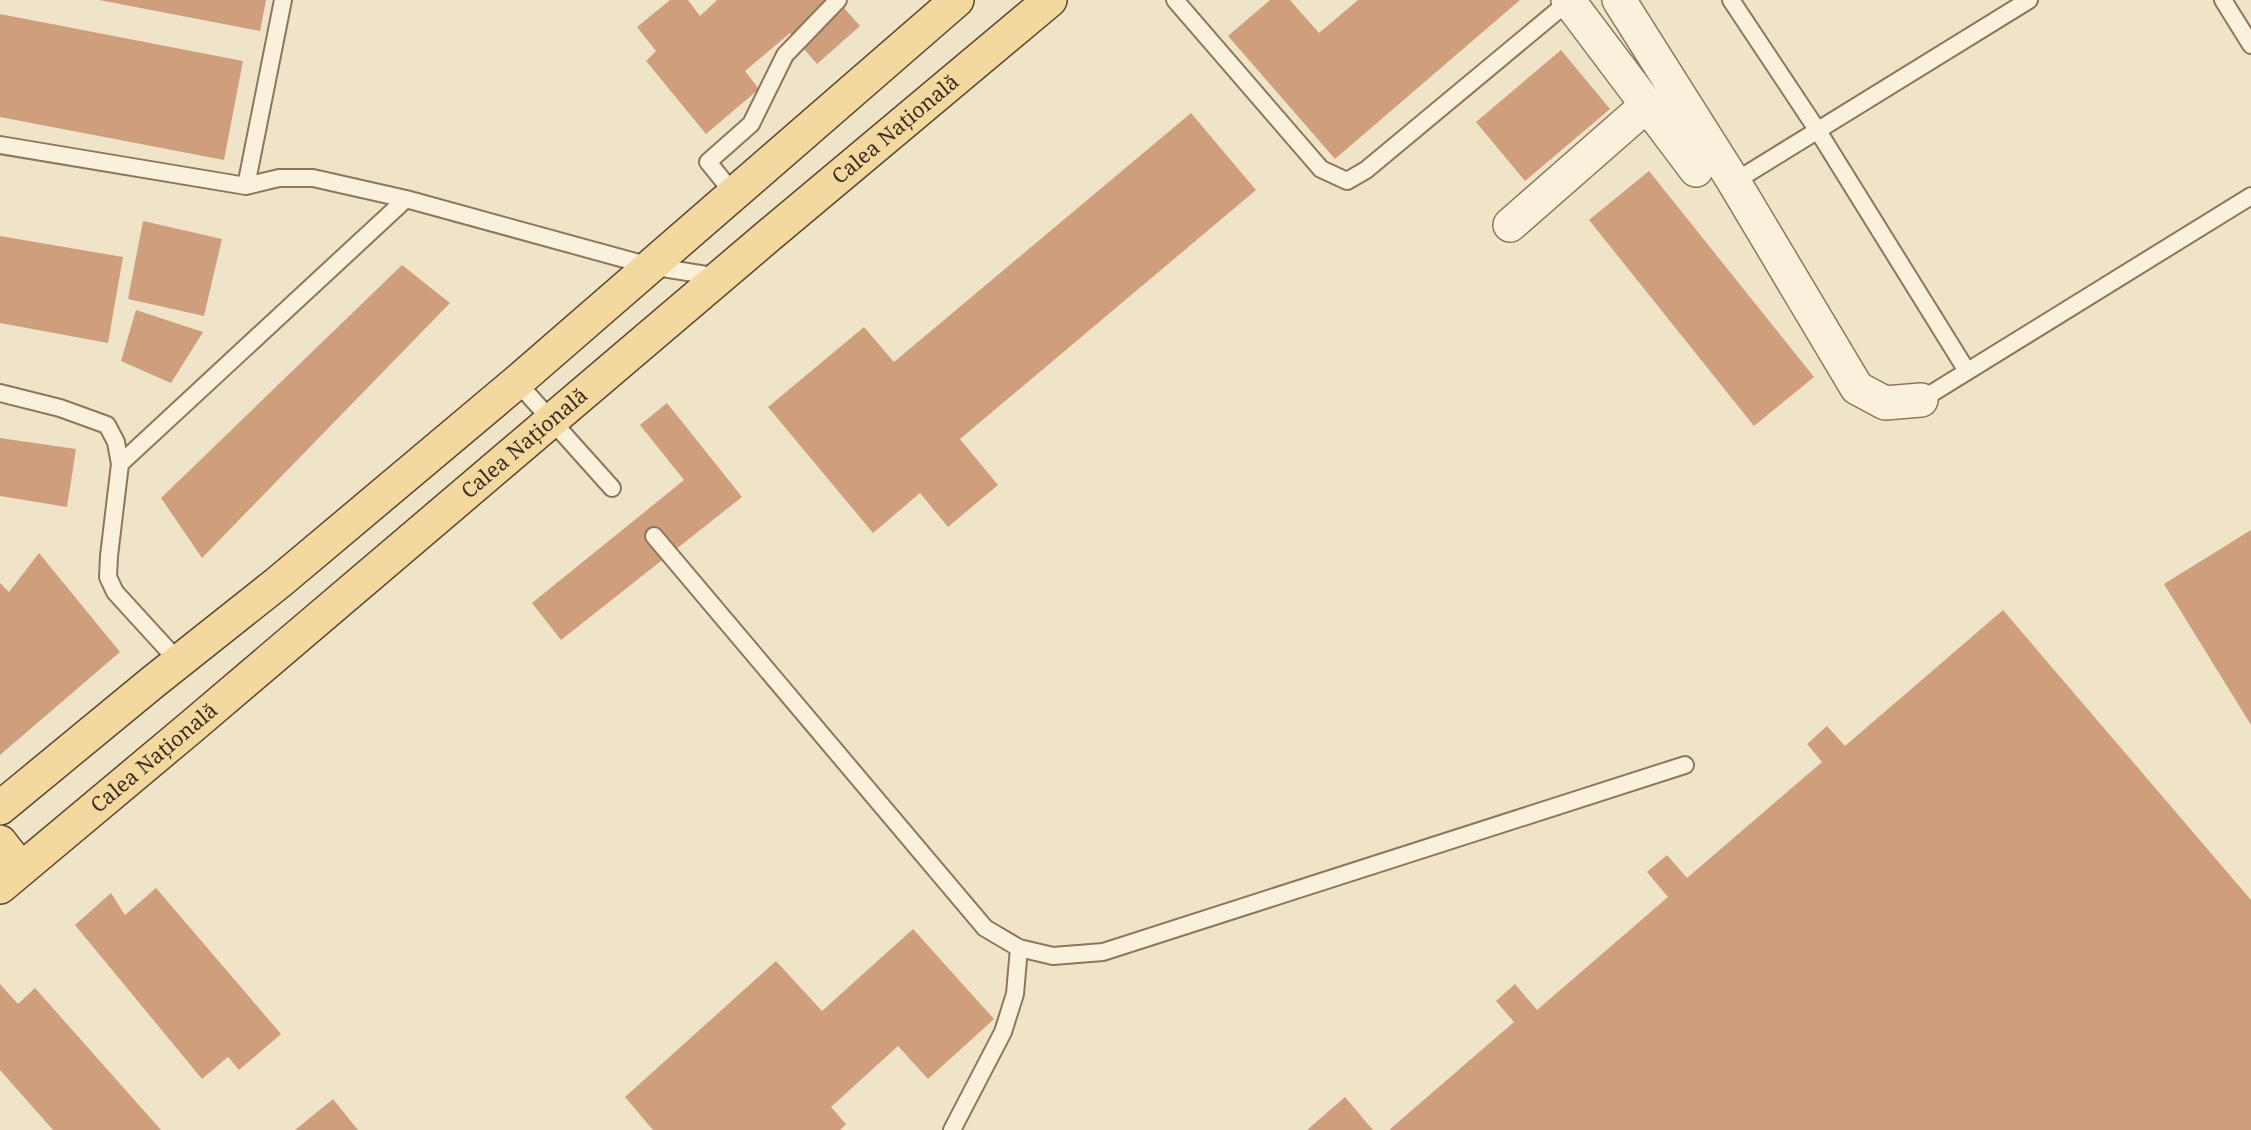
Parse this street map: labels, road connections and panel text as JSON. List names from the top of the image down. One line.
{"streets":{"main road":["Calea Națională"]}}
